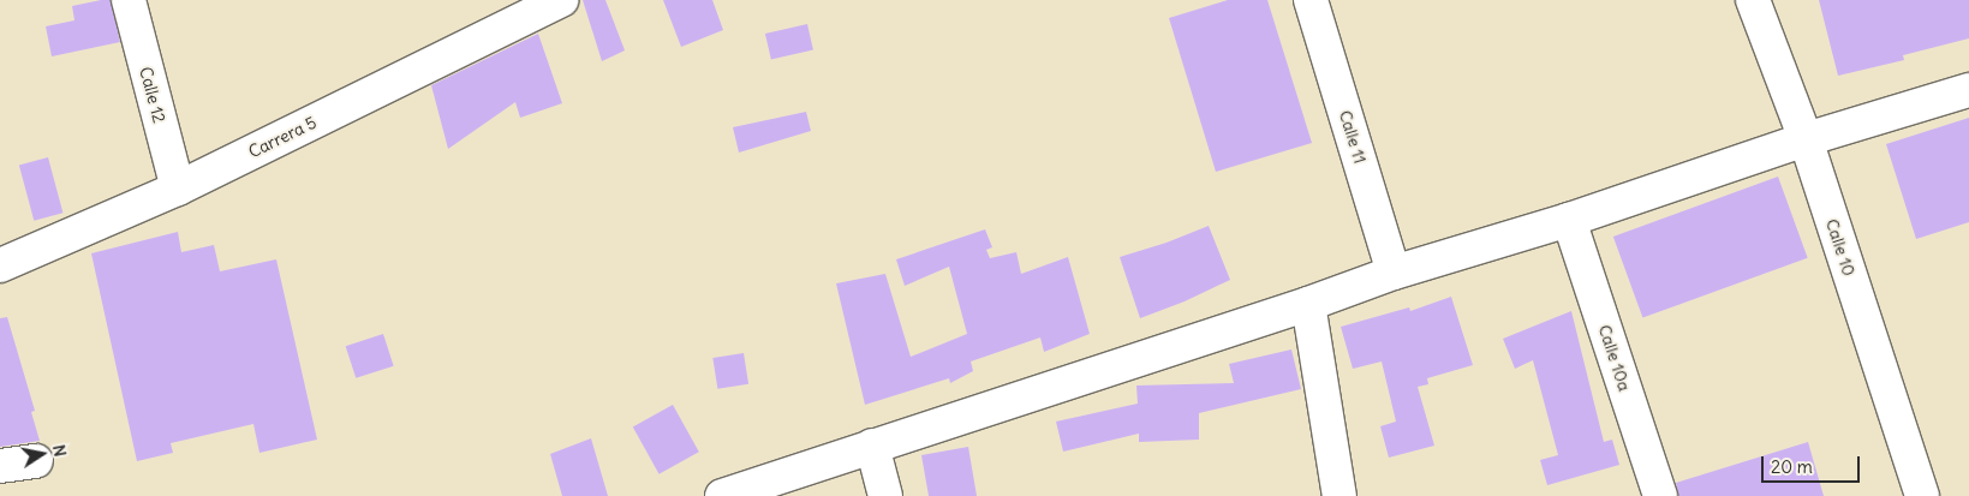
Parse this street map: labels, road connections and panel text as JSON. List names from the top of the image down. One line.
{"streets":{"street":["Calle 12","Carrera 5","Calle 11","Calle 10","Calle 10a"]},"crossings":[["Calle 12","Carrera 5"]],"scale_bar":"20 m","north":"right"}
